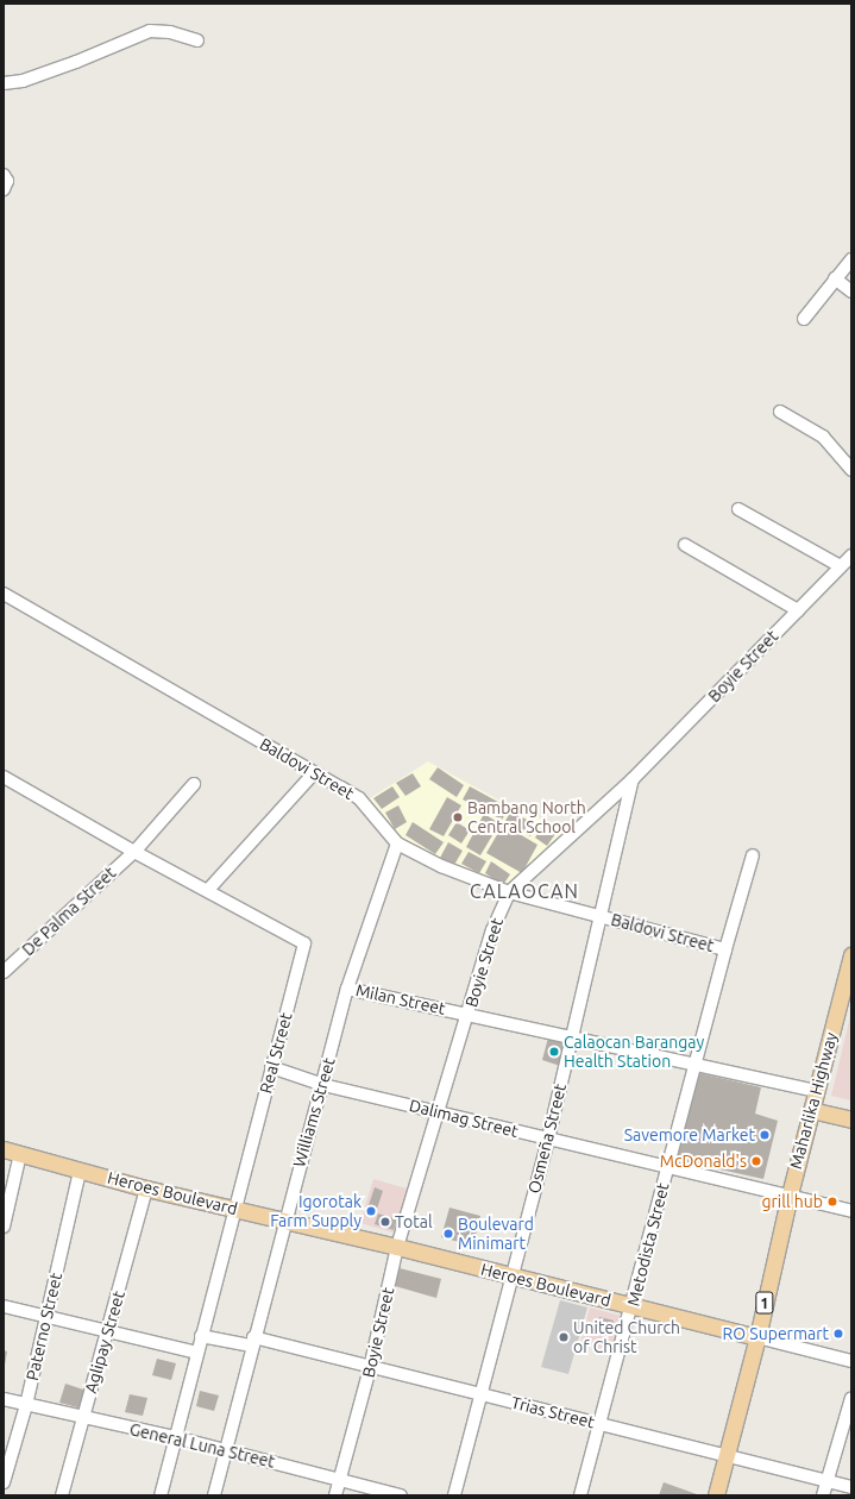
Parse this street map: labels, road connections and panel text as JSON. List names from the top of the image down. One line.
{"streets":{"main road":["Maharlika Highway","Heroes Boulevard","1"],"street":["Boyie Street","Baldovi Street","De Palma Street","Milan Street","Real Street","Williams Street","Dalimag Street","Osmeña Street","Metodista Street","Paterno Street","Aglipay Street","Trias Street","General Luna Street"]},"crossings":[["Boyie Street","Baldovi Street"],["Boyie Street","Milan Street"],["Boyie Street","Dalimag Street"],["Boyie Street","Osmeña Street"],["Boyie Street","Heroes Boulevard"],["Boyie Street","Trias Street"],["Boyie Street","General Luna Street"],["Baldovi Street","Williams Street"],["Baldovi Street","Osmeña Street"],["Baldovi Street","Metodista Street"],["De Palma Street","Real Street"],["Milan Street","Maharlika Highway"],["Milan Street","Williams Street"],["Milan Street","Osmeña Street"],["Milan Street","Metodista Street"],["Real Street","Dalimag Street"],["Real Street","Heroes Boulevard"],["Real Street","Trias Street"],["Real Street","General Luna Street"],["Maharlika Highway","Dalimag Street"],["Maharlika Highway","Heroes Boulevard"],["Maharlika Highway","Trias Street"],["Williams Street","Dalimag Street"],["Williams Street","Heroes Boulevard"],["Williams Street","Trias Street"],["Williams Street","General Luna Street"],["Dalimag Street","Osmeña Street"],["Dalimag Street","Metodista Street"],["Osmeña Street","Heroes Boulevard"],["Osmeña Street","Trias Street"],["Heroes Boulevard","Metodista Street"],["Heroes Boulevard","Paterno Street"],["Heroes Boulevard","Aglipay Street"],["Metodista Street","Trias Street"],["Paterno Street","General Luna Street"],["Aglipay Street","General Luna Street"]],"districts":["CALAOCAN"],"places":["Bambang North Central School","Calaocan Barangay Health Station","Savemore Market","McDonald's","grill hub","Igorotak Farm Supply","Total","Boulevard Minimart","RO Supermart","United Church of Christ"]}
